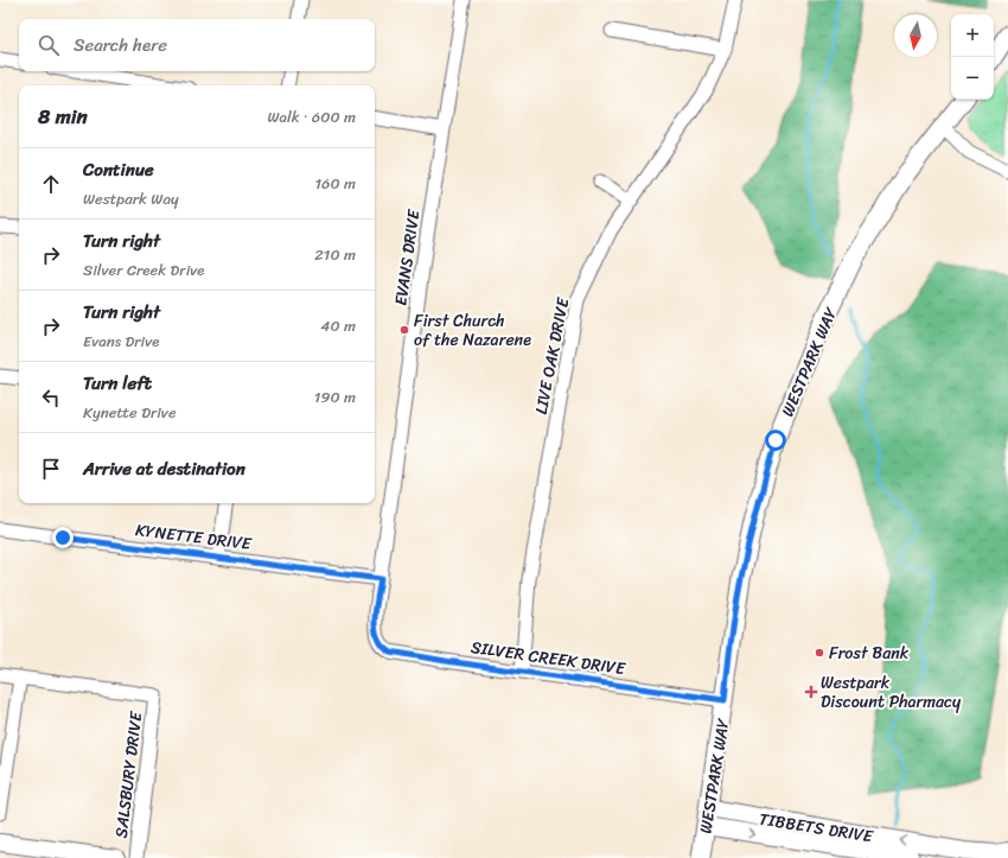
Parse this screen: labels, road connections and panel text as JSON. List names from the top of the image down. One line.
{"streets":{"main road":["WESTPARK WAY"],"street":["EVANS DRIVE","LIVE OAK DRIVE","KYNETTE DRIVE","SILVER CREEK DRIVE","SALSBURY DRIVE","TIBBETS DRIVE"]},"crossings":[["EVANS DRIVE","KYNETTE DRIVE"],["EVANS DRIVE","SILVER CREEK DRIVE"],["LIVE OAK DRIVE","SILVER CREEK DRIVE"],["WESTPARK WAY","SILVER CREEK DRIVE"],["WESTPARK WAY","TIBBETS DRIVE"]],"places":{"other":["First Church of the Nazarene","Frost Bank"],"health":["Westpark Discount Pharmacy"]},"north":"bottom","page":{"map_buttons":["+","−"],"search":"Search here","heading":["8 min","Walk · 600 m"],"list":[["Continue","Westpark Way","160 m"],["Turn right","Silver Creek Drive","210 m"],["Turn right","Evans Drive","40 m"],["Turn left","Kynette Drive","190 m"],"Arrive at destination"]}}
